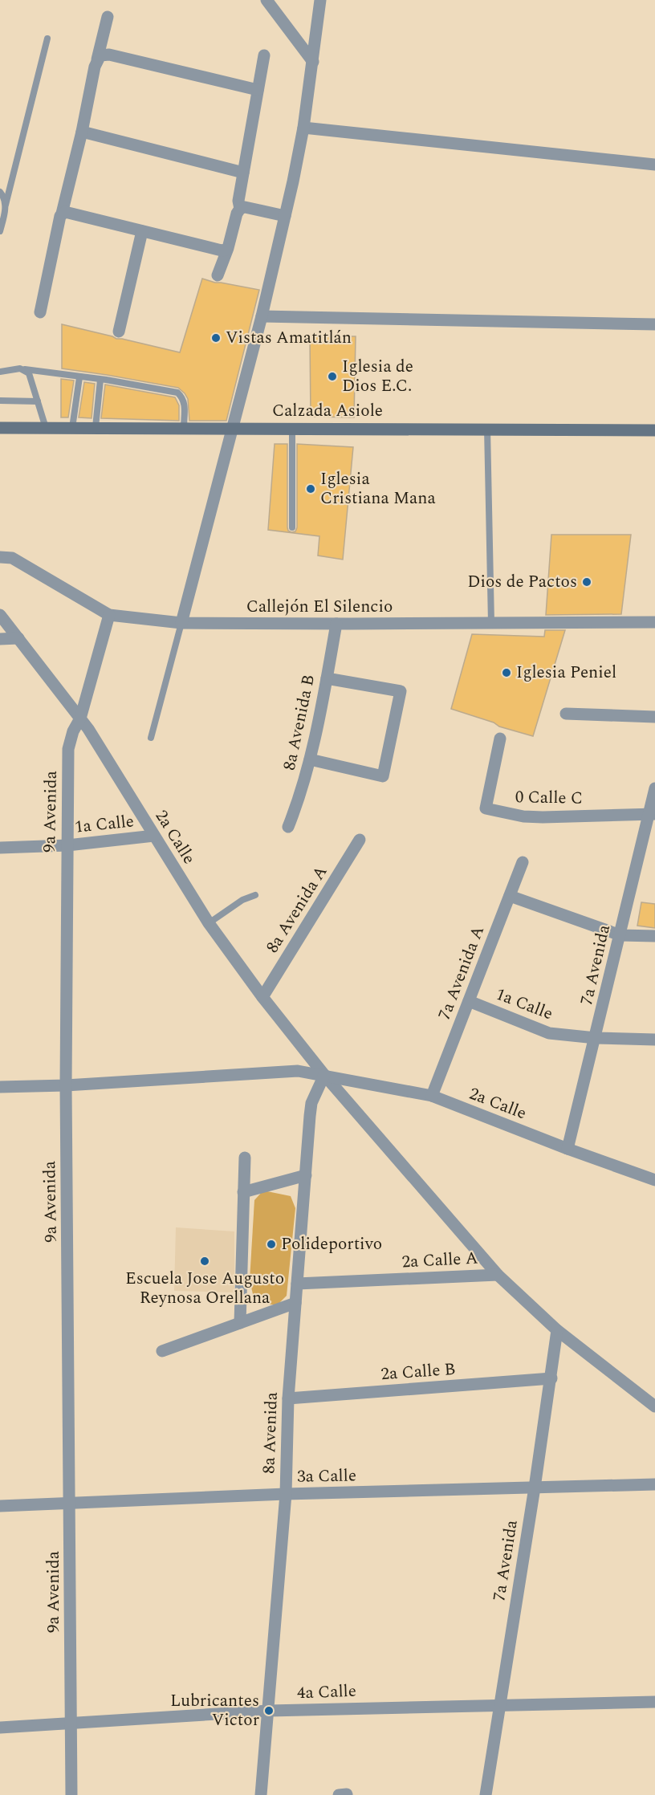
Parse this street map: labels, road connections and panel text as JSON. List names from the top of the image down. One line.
{"streets":{"main road":["Calzada Asiole"],"street":["Callejón El Silencio","8a Avenida B","0 Calle C","9a Avenida","1a Calle","2a Calle","8a Avenida A","7a Avenida","7a Avenida A","2a Calle A","2a Calle B","8a Avenida","3a Calle","4a Calle"]},"crossings":[["Callejón El Silencio","8a Avenida B"],["Callejón El Silencio","9a Avenida"],["0 Calle C","7a Avenida"],["9a Avenida","1a Calle"],["9a Avenida","2a Calle"],["9a Avenida","3a Calle"],["9a Avenida","4a Calle"],["1a Calle","2a Calle"],["1a Calle","7a Avenida"],["1a Calle","7a Avenida A"],["2a Calle","8a Avenida A"],["2a Calle","7a Avenida"],["2a Calle","7a Avenida A"],["2a Calle","8a Avenida"],["7a Avenida","2a Calle B"],["7a Avenida","3a Calle"],["7a Avenida","4a Calle"],["2a Calle A","8a Avenida"],["2a Calle B","8a Avenida"],["8a Avenida","3a Calle"],["8a Avenida","4a Calle"]],"places":["Vistas Amatitlán","Iglesia de Dios E.C.","Iglesia Cristiana Mana","Dios de Pactos","Iglesia Peniel","Polideportivo","Escuela Jose Augusto Reynosa Orellana","Lubricantes Victor"]}
